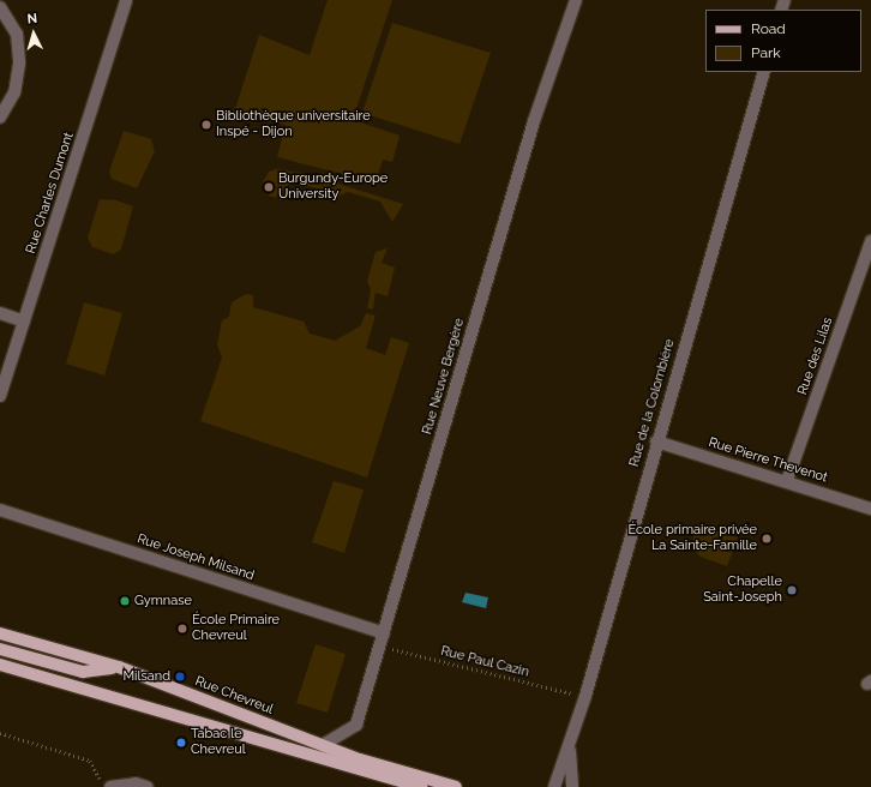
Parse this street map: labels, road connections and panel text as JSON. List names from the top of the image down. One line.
{"streets":{"main road":["Rue Chevreul"],"street":["Rue Charles Dumont","Rue des Lilas","Rue Neuve Bergère","Rue de la Colombière","Rue Pierre Thevenot","Rue Joseph Milsand"],"path":["Rue Paul Cazin"]},"crossings":[["Rue des Lilas","Rue Pierre Thevenot"],["Rue Neuve Bergère","Rue Joseph Milsand"],["Rue Neuve Bergère","Rue Paul Cazin"],["Rue Neuve Bergère","Rue Chevreul"],["Rue de la Colombière","Rue Pierre Thevenot"],["Rue de la Colombière","Rue Paul Cazin"]],"places":["Bibliothèque universitaire Inspé - Dijon","Burgundy-Europe University","École primaire privée La Sainte-Famille","Chapelle Saint-Joseph","Gymnase","École Primaire Chevreul","Milsand","Tabac le Chevreul"],"legend":["Road","Park"],"north":"top"}
